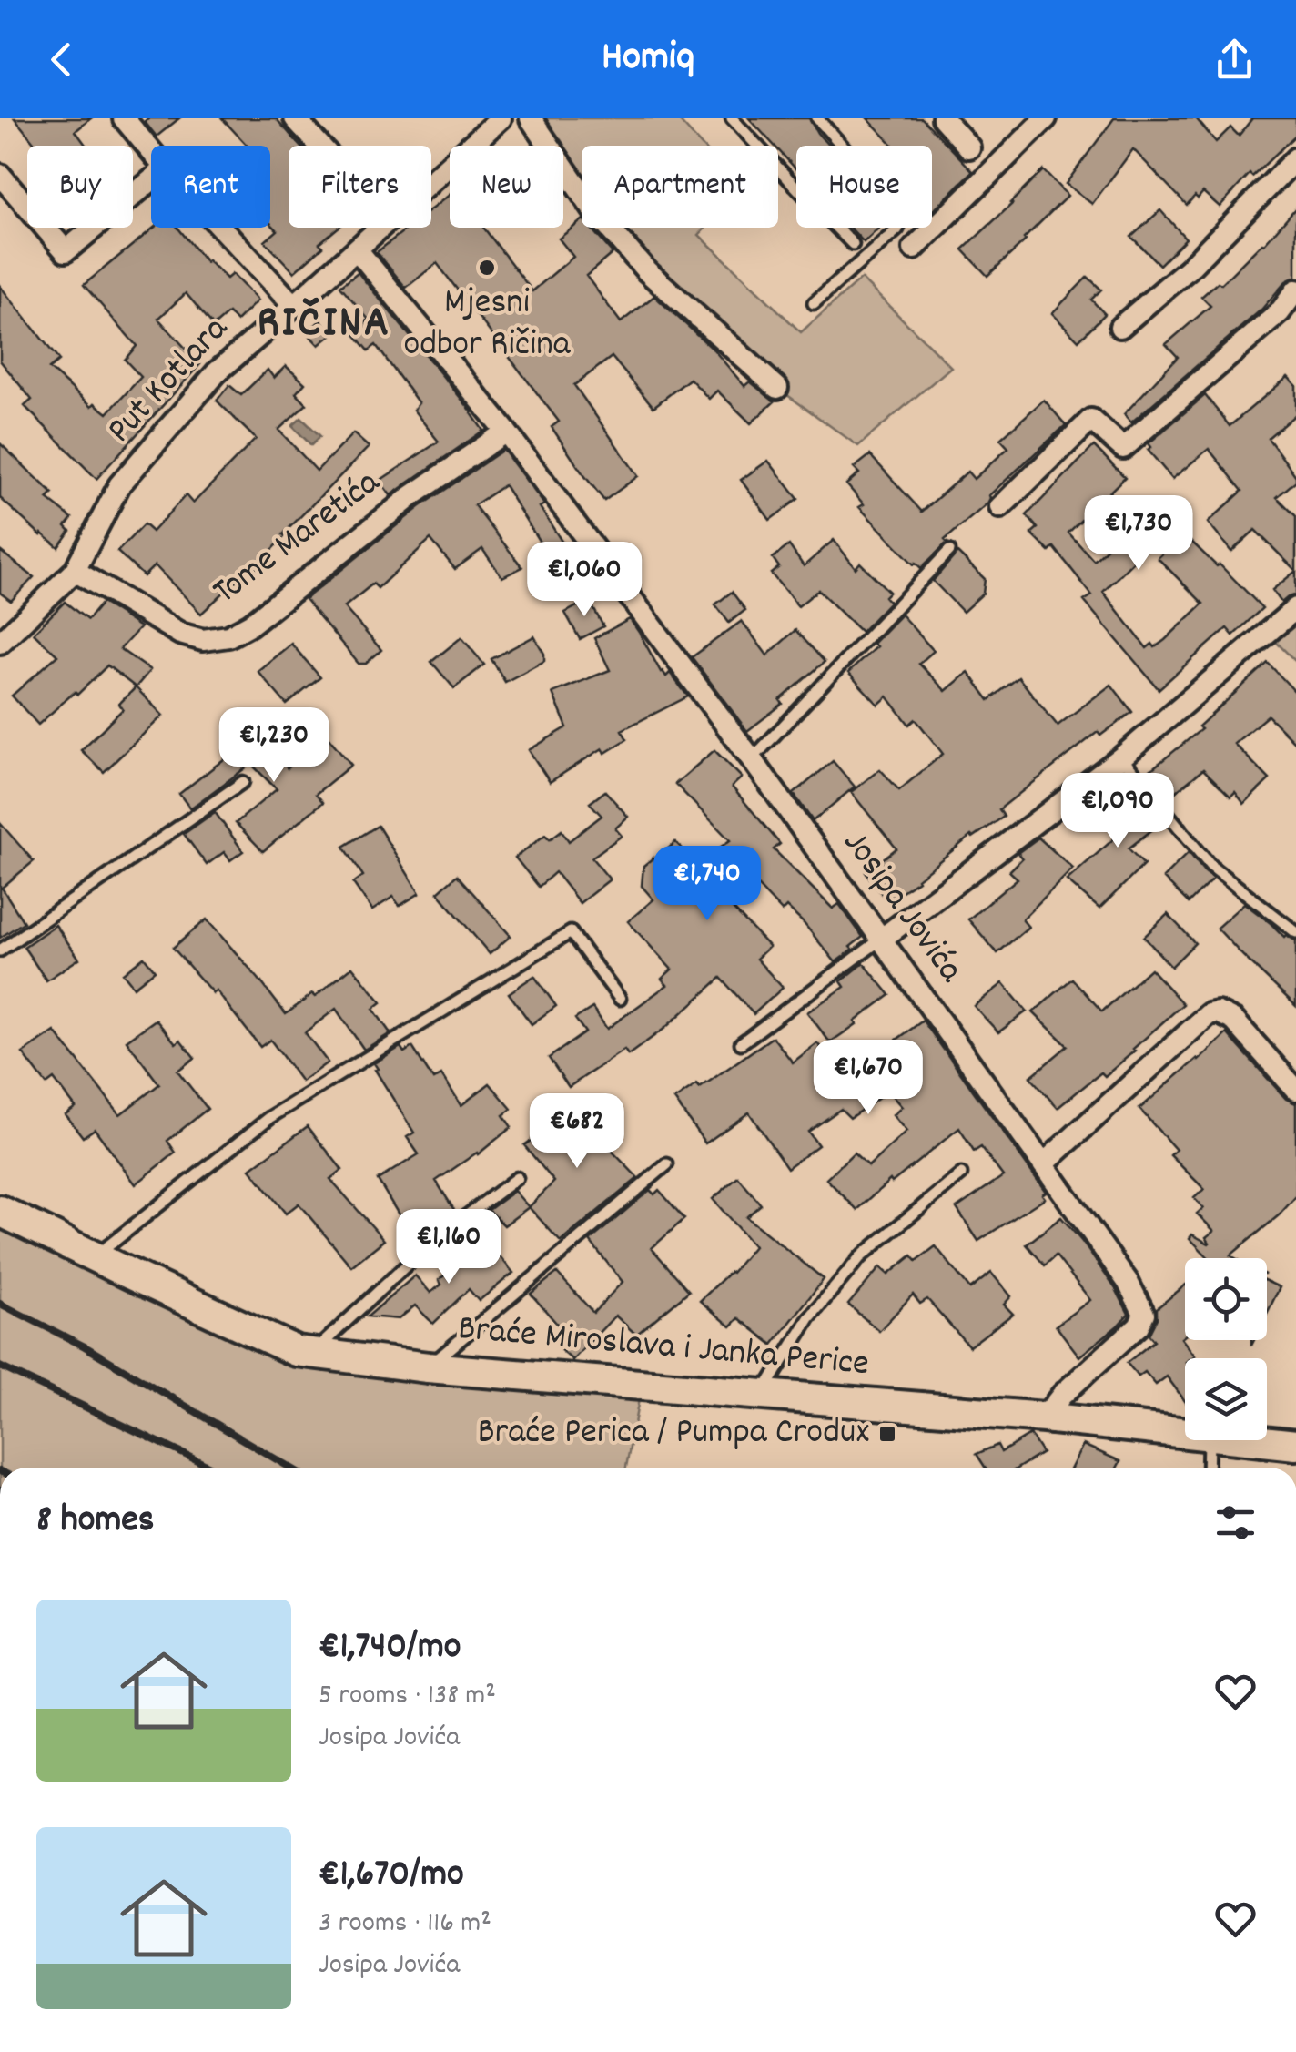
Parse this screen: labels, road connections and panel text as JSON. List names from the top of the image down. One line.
{"streets":{"main road":["Braće Miroslava i Janka Perice"],"street":["Put Kotlara","Tome Maretića","Josipa Jovića"]},"crossings":[["Put Kotlara","Tome Maretića"],["Put Kotlara","Josipa Jovića"],["Tome Maretića","Josipa Jovića"],["Josipa Jovića","Braće Miroslava i Janka Perice"]],"districts":["RIČINA"],"places":{"other":["Mjesni odbor Ričina"],"transit":["Braće Perica / Pumpa Crodux"]},"page":{"header":"Homiq","chip":["Buy","Rent","Filters","New","Apartment","House"],"price":["€1,730","€1,060","€1,230","€1,090","€1,740","€1,670","€682","€1,160"],"heading":"8 homes","list":[{"name":"€1,740/mo","note":"5 rooms · 138 m² · Josipa Jovića"},{"name":"€1,670/mo","note":"3 rooms · 116 m² · Josipa Jovića"}]}}
